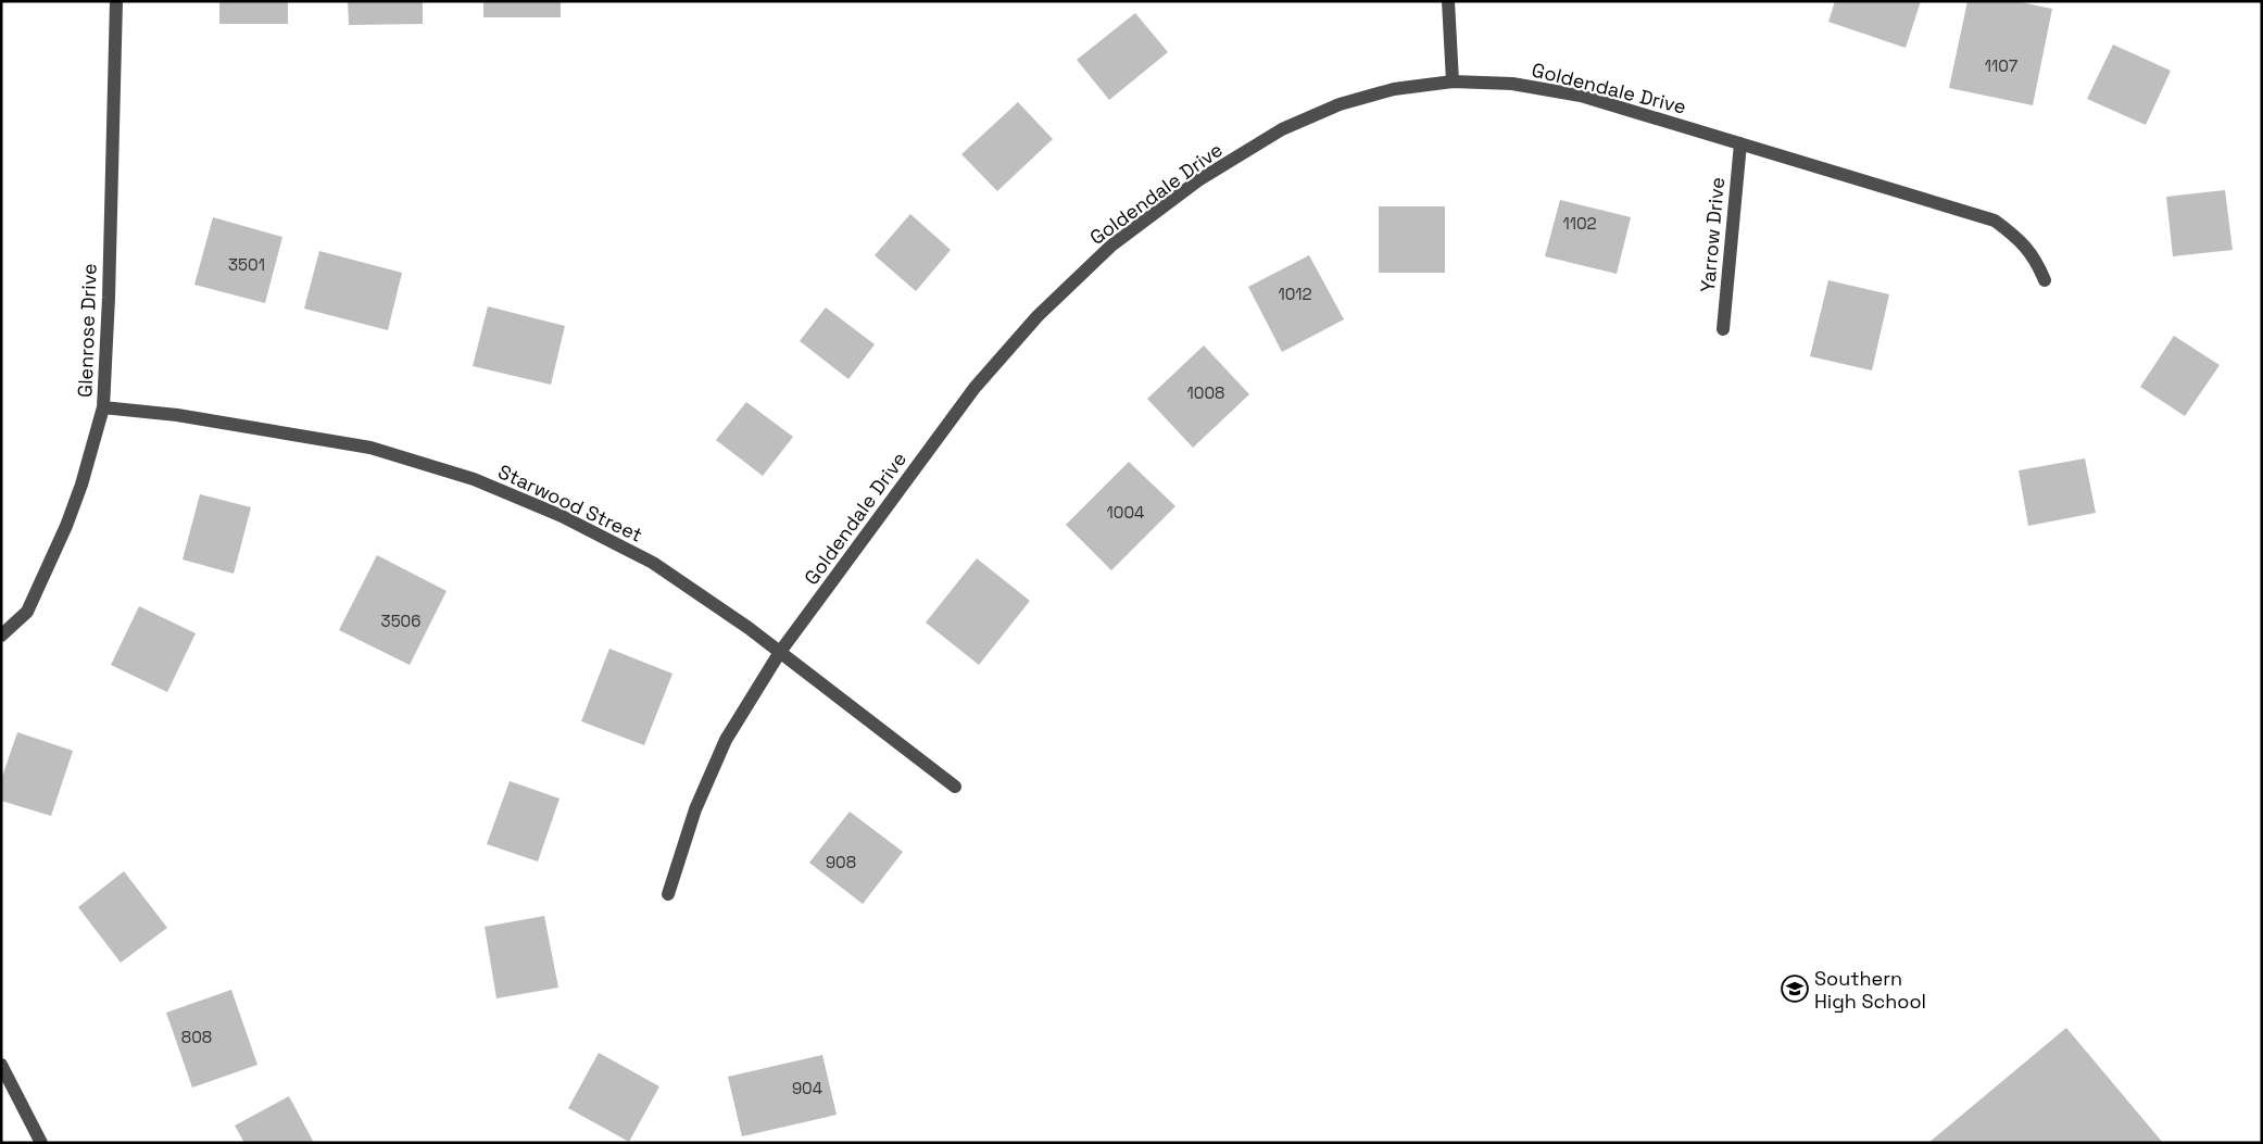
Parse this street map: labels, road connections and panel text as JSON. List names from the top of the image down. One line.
{"streets":{"street":["Goldendale Drive","Yarrow Drive","Glenrose Drive","Starwood Street"]},"crossings":[["Goldendale Drive","Yarrow Drive"],["Goldendale Drive","Starwood Street"],["Glenrose Drive","Starwood Street"]],"places":{"school or university":["Southern High School"]},"house_numbers":["1107","1102","3501","1012","1008","1004","3506","908","808","904"]}
